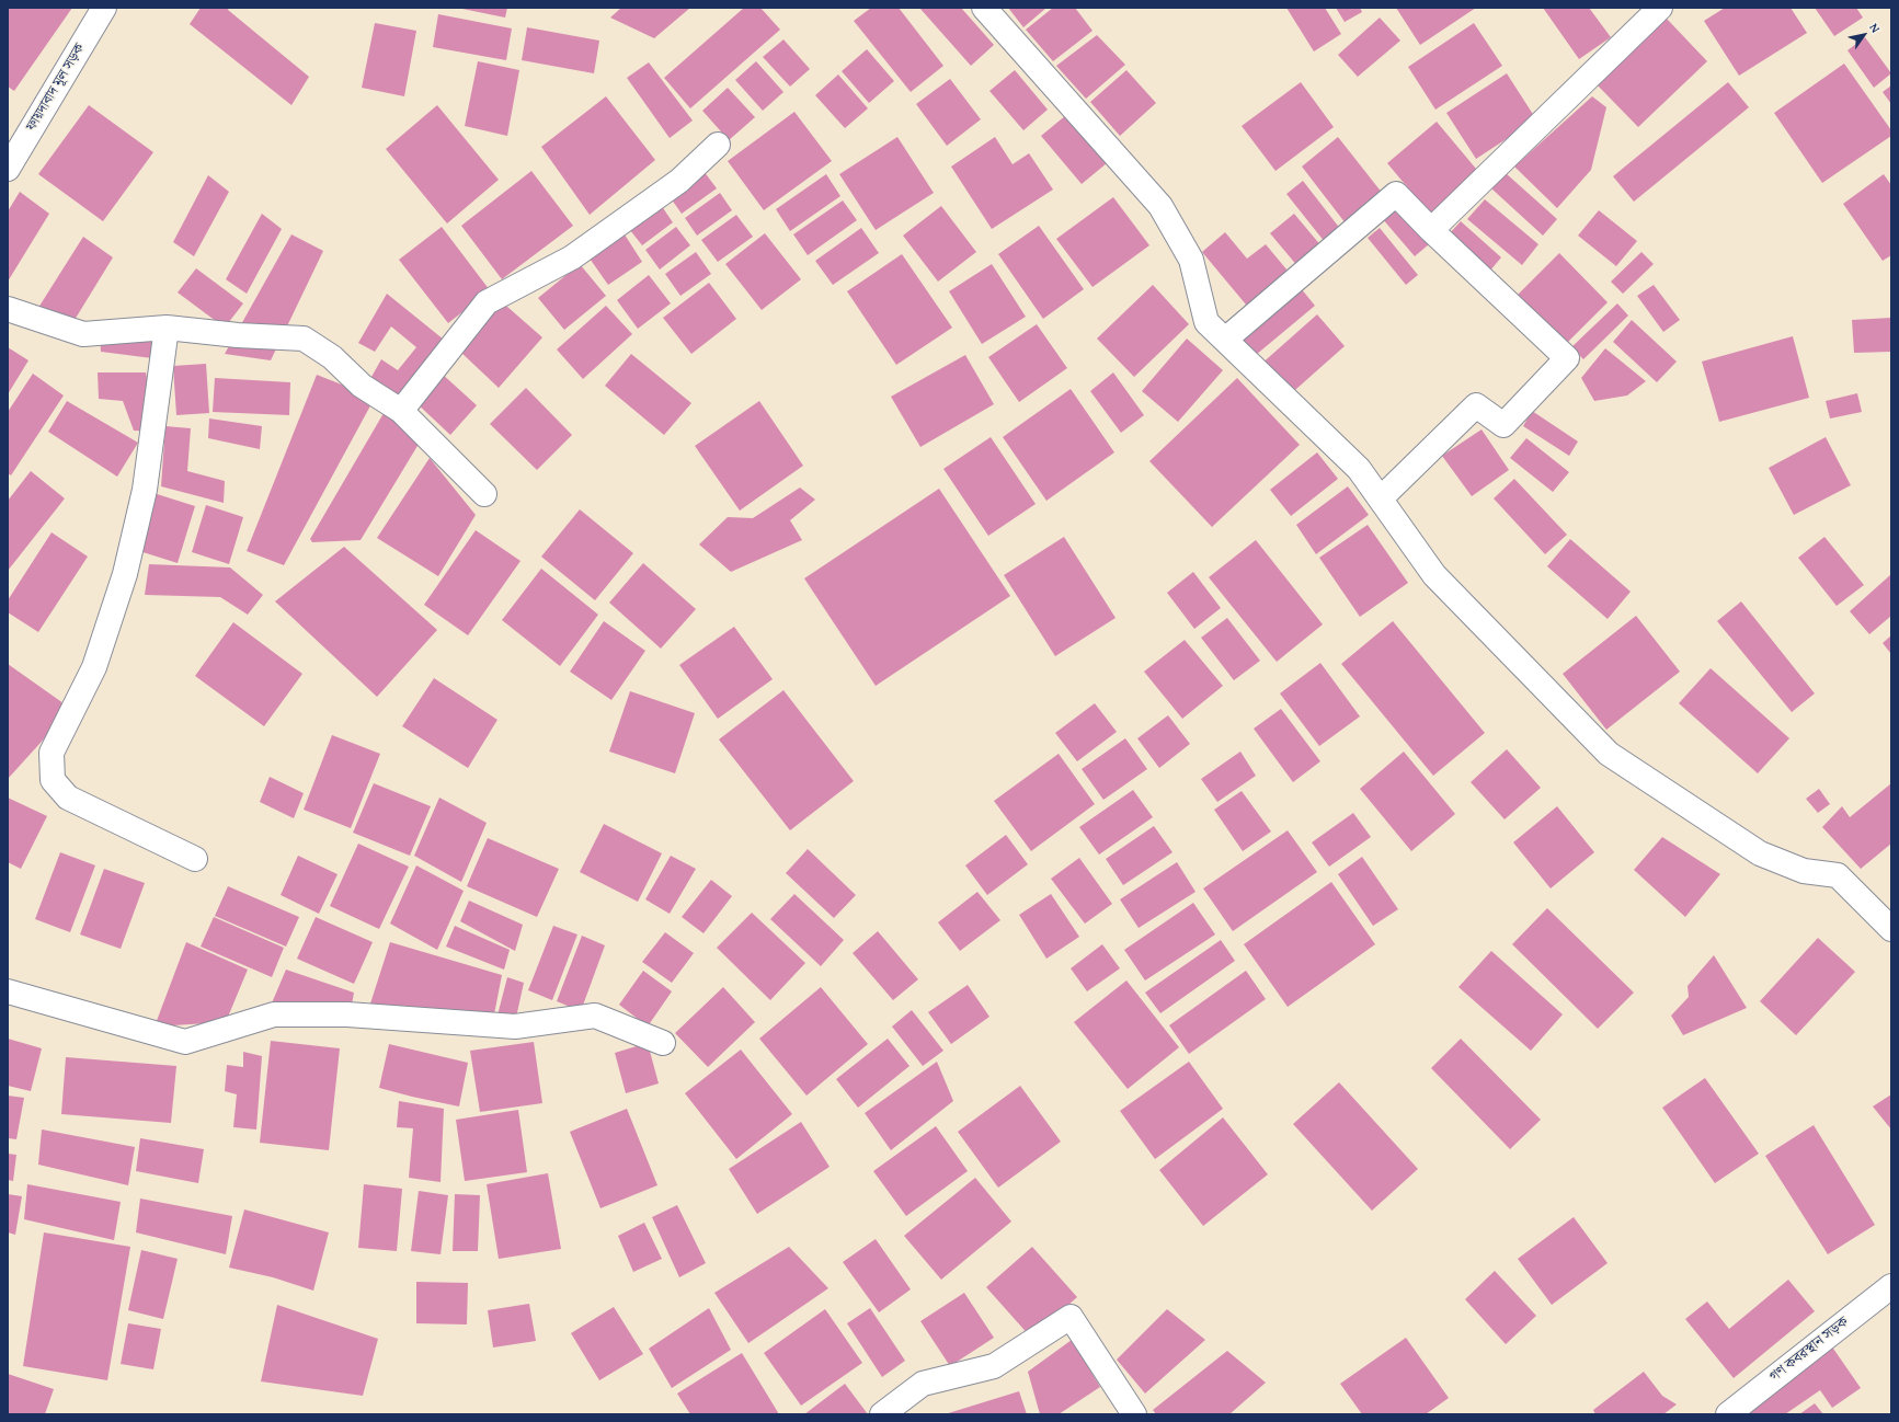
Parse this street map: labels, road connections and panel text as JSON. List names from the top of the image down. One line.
{"streets":{"street":["ফায়দাবাদ মূল সড়ক","গণ কবরস্থান সড়ক"]},"north":"top right"}
